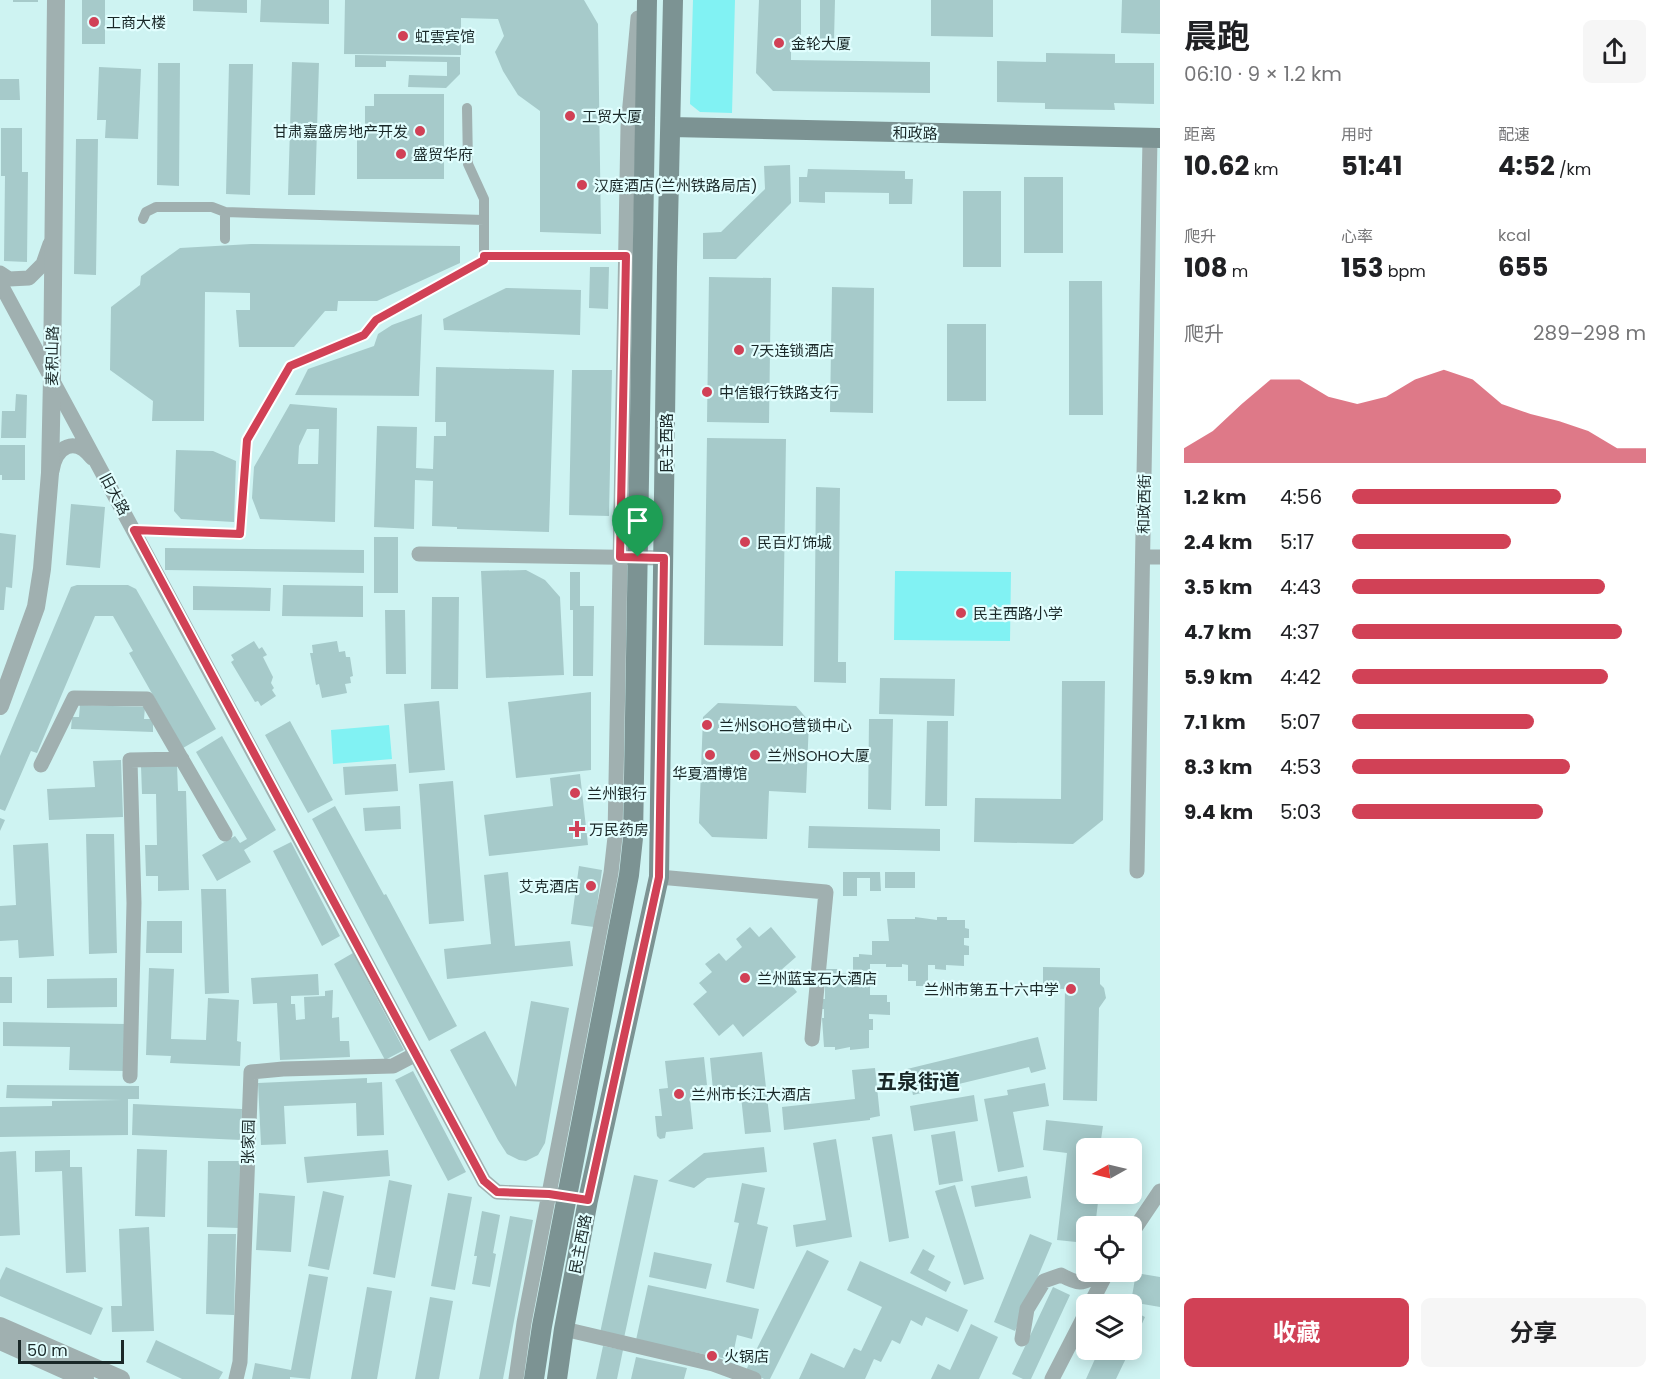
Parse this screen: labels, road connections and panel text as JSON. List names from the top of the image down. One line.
{"streets":{"main road":["和政路","民主西路"],"street":["麦积山路","旧大路","和政西街","张家园"]},"crossings":[["和政路","民主西路"],["和政路","和政西街"],["麦积山路","旧大路"],["民主西路","旧大路"],["旧大路","张家园"]],"districts":["五泉街道"],"places":{"other":["工商大楼","虹雲宾馆","金轮大厦","工贸大厦","甘肃嘉盛房地产开发","盛贸华府","汉庭酒店(兰州铁路局店)","7天连锁酒店","中信银行铁路支行","民百灯饰城","民主西路小学","兰州SOHO营锁中心","华夏酒博馆","兰州SOHO大厦","兰州银行","艾克酒店","兰州蓝宝石大酒店","兰州市第五十六中学","兰州市长江大酒店","火锅店"],"health":["万民药房"]},"scale_bar":"50 m","north":"left","page":{"heading":["晨跑","06:10 · 9 × 1.2 km"],"stats":[["距离","10.62 km"],["用时","51:41"],["配速","4:52 /km"],["爬升","108 m"],["心率","153 bpm"],["kcal","655"]],"chart":["爬升","289–298 m"],"list":[{"name":"1.2 km","note":"4:56"},{"name":"2.4 km","note":"5:17"},{"name":"3.5 km","note":"4:43"},{"name":"4.7 km","note":"4:37"},{"name":"5.9 km","note":"4:42"},{"name":"7.1 km","note":"5:07"},{"name":"8.3 km","note":"4:53"},{"name":"9.4 km","note":"5:03"}],"buttons":["收藏","分享"],"scale":"50 m"}}
